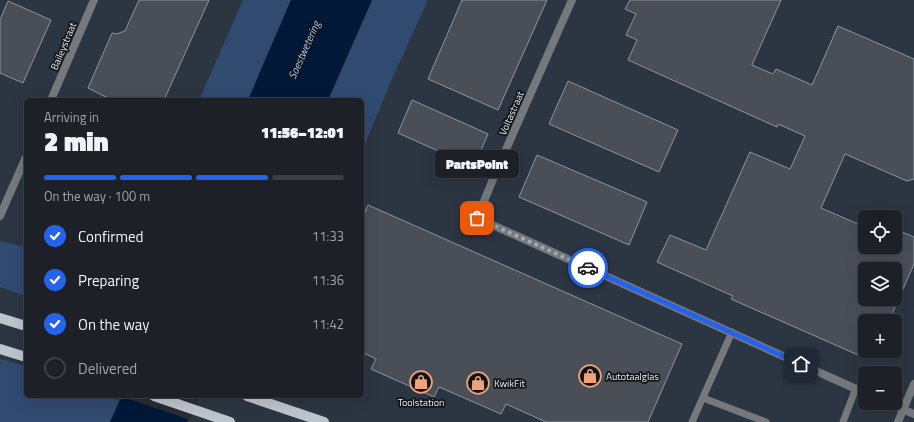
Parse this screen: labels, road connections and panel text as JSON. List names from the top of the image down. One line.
{"streets":{"street":["Baileystraat","Voltastraat"]},"water":["Soestwetering"],"places":{"other":["PartsPoint"],"shop":["Autotaalglas","Toolstation","KwikFit"]},"page":{"heading":["2 min","Arriving in","11:56–12:01"],"bubble":"PartsPoint","bar":"On the way · 100 m","map_buttons":["+","−"],"list":[["Confirmed","11:33"],["Preparing","11:36"],["On the way","11:42"],"Delivered"]}}
